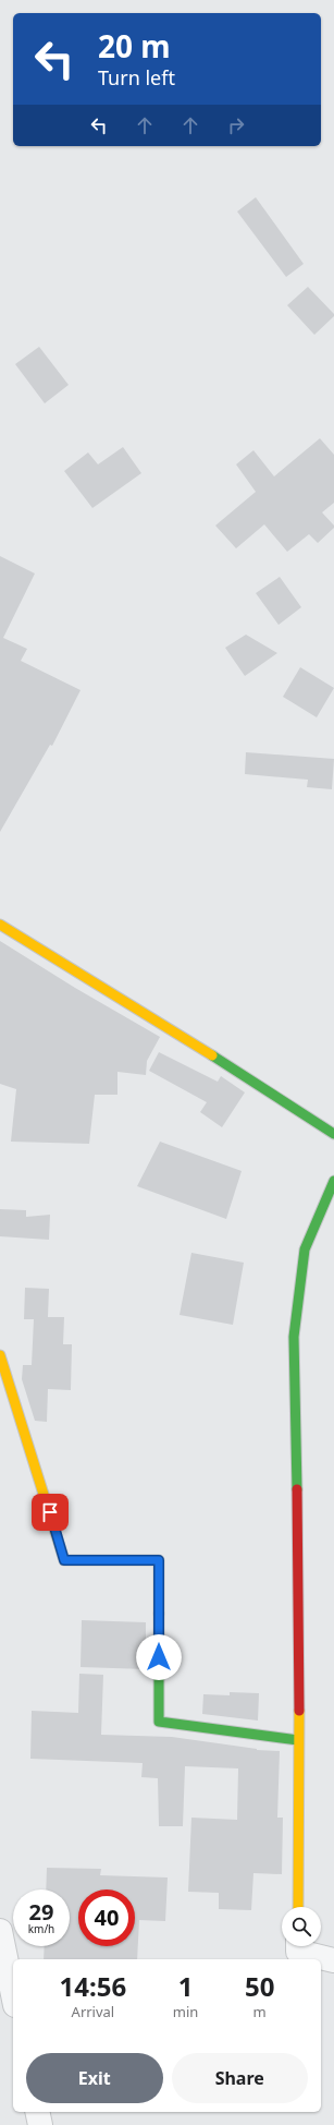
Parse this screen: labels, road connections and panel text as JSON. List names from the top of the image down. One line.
{"page":{"turn":["20 m","Turn left"],"speed":"29 km/h","limit":"40","eta":["14:56","Arrival","1","min","50","m"],"buttons":["Exit","Share"]}}
